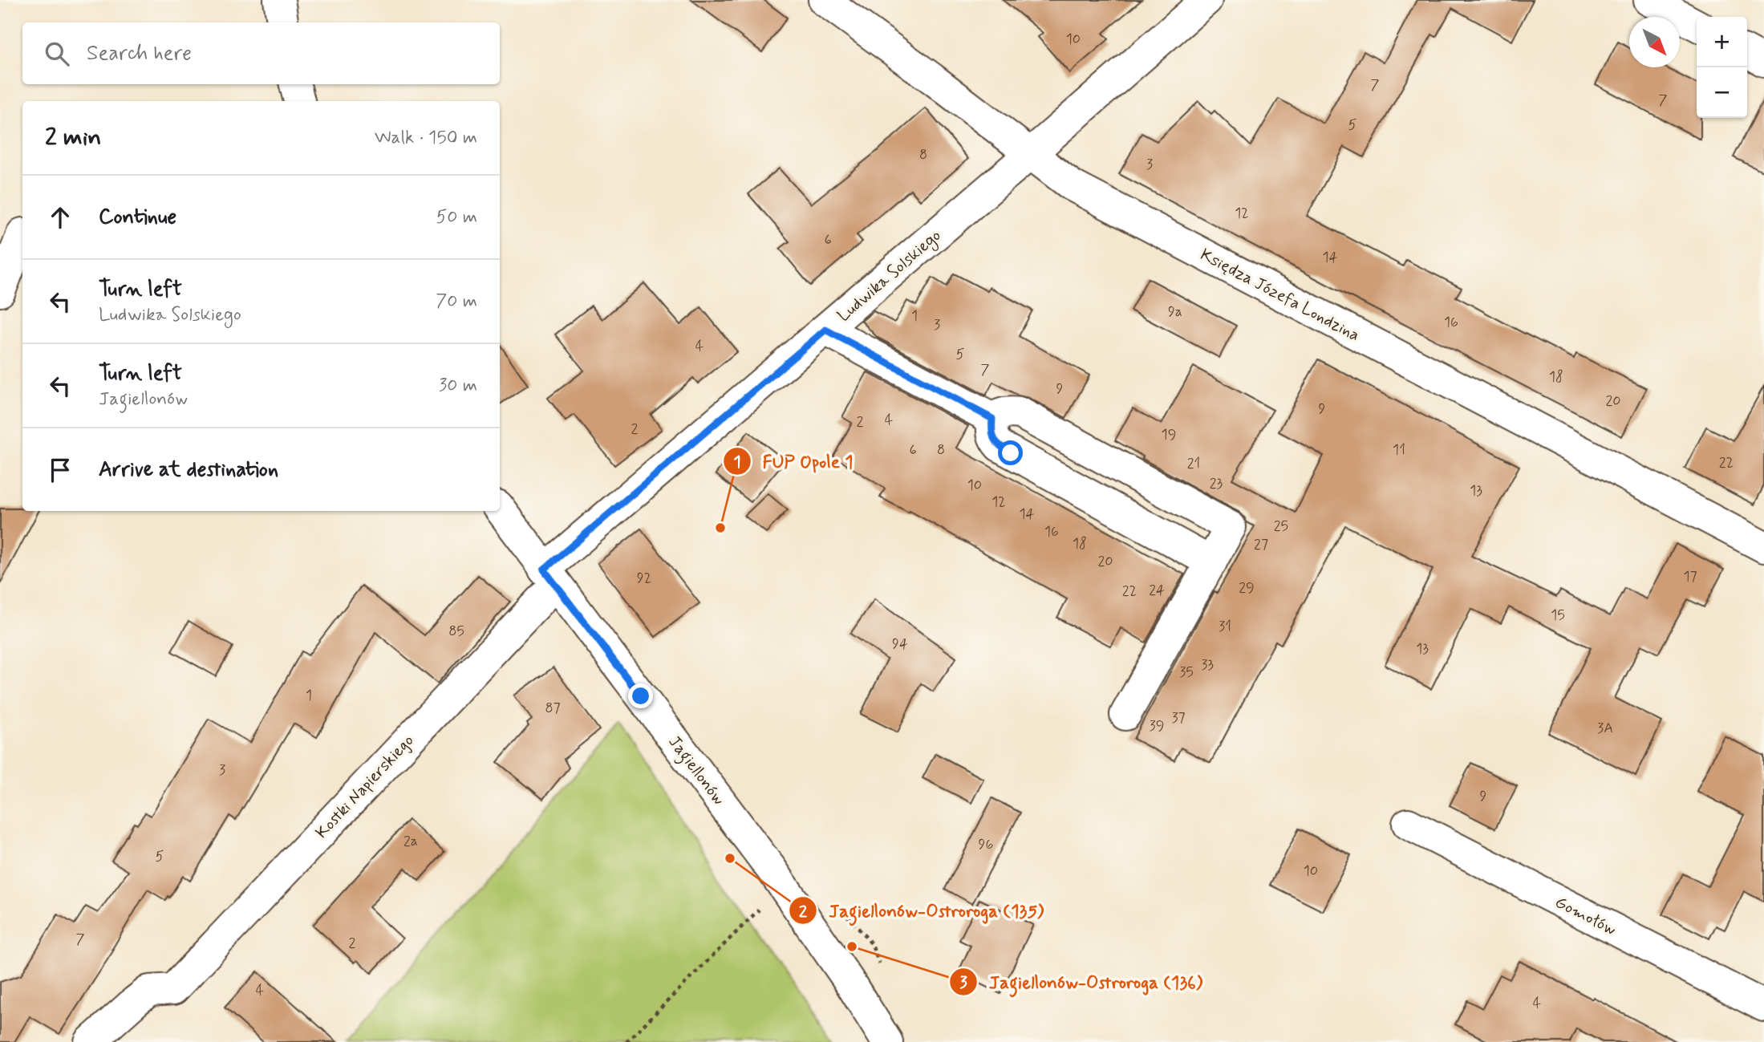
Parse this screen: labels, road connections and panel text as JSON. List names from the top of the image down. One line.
{"streets":{"street":["Ludwika Solskiego","Księdza Józefa Londzina","Jagiellonów","Kostki Napierskiego","Gomołów"]},"crossings":[["Ludwika Solskiego","Księdza Józefa Londzina"],["Ludwika Solskiego","Jagiellonów"],["Ludwika Solskiego","Kostki Napierskiego"],["Jagiellonów","Kostki Napierskiego"]],"places":["FUP Opole 1","Jagiellonów-Ostroroga (135)","Jagiellonów-Ostroroga (136)"],"house_numbers":["10","7","7","5","8","3","12","6","14","9a","1","16","3","4","5","7","18","9","20","9","4","2","2","19","6","8","11","22","21","23","10","13","12","14","25","16","18","27","20","17","92","29","24","22","15","31","85","94","13","33","35","1","87","37","39","3A","3","9","2a","96","5","10","7","2","4","4"],"north":"bottom right","page":{"map_buttons":["+","−"],"search":"Search here","heading":["2 min","Walk · 150 m"],"list":[["Continue","50 m"],["Turn left","Ludwika Solskiego","70 m"],["Turn left","Jagiellonów","30 m"],"Arrive at destination"]}}
